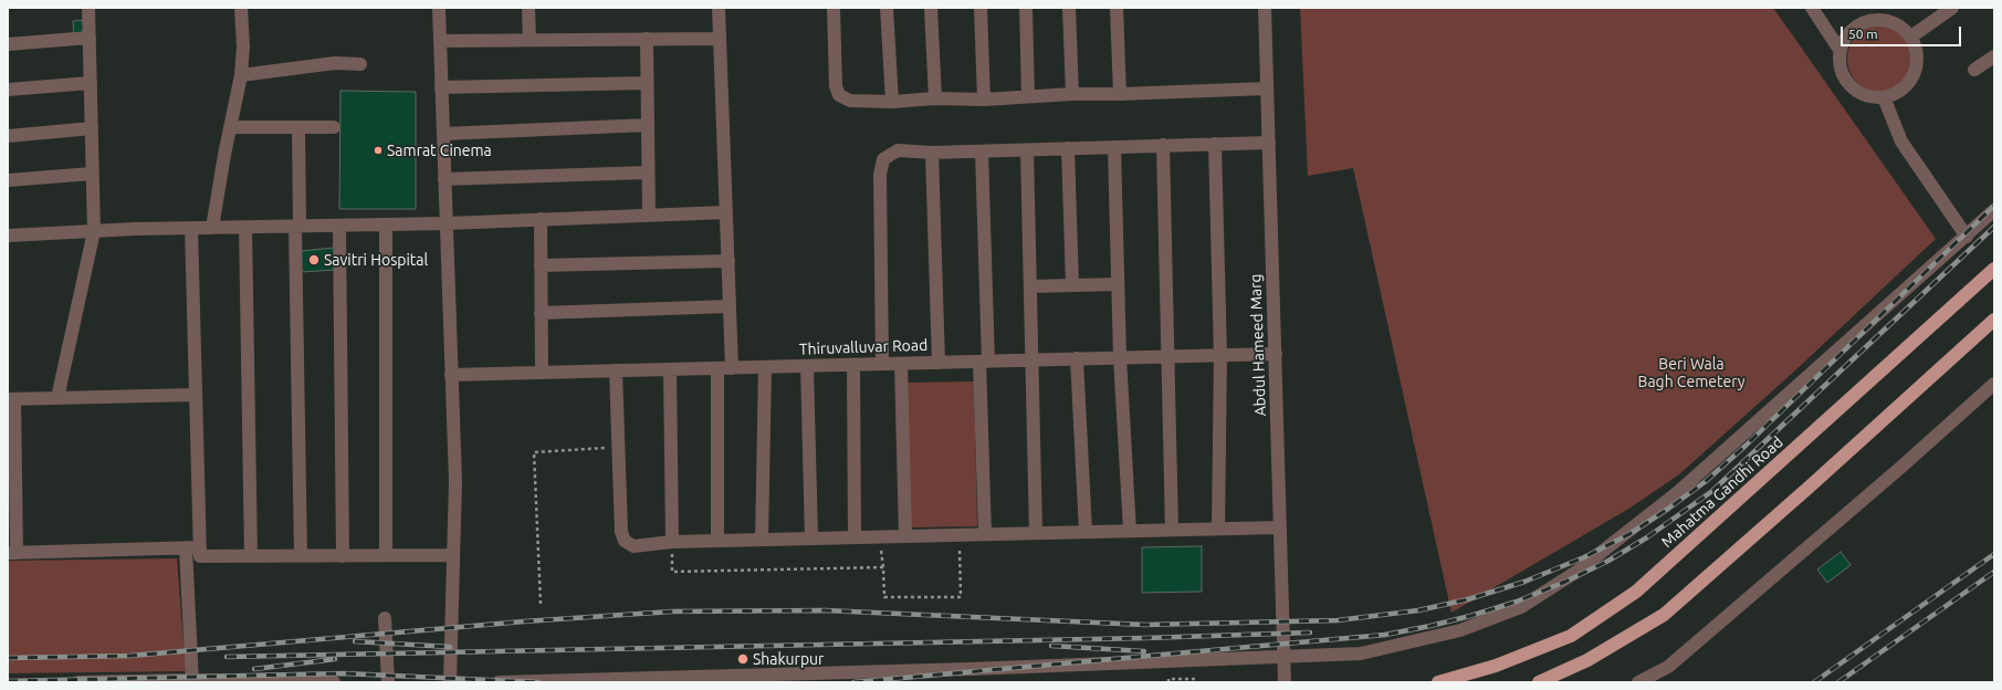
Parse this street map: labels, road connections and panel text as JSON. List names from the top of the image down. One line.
{"streets":{"main road":["Mahatma Gandhi Road"],"street":["Abdul Hameed Marg","Thiruvalluvar Road"]},"crossings":[["Abdul Hameed Marg","Thiruvalluvar Road"]],"parks":["Beri Wala Bagh Cemetery"],"places":["Samrat Cinema","Savitri Hospital","Shakurpur"],"scale_bar":"50 m"}
